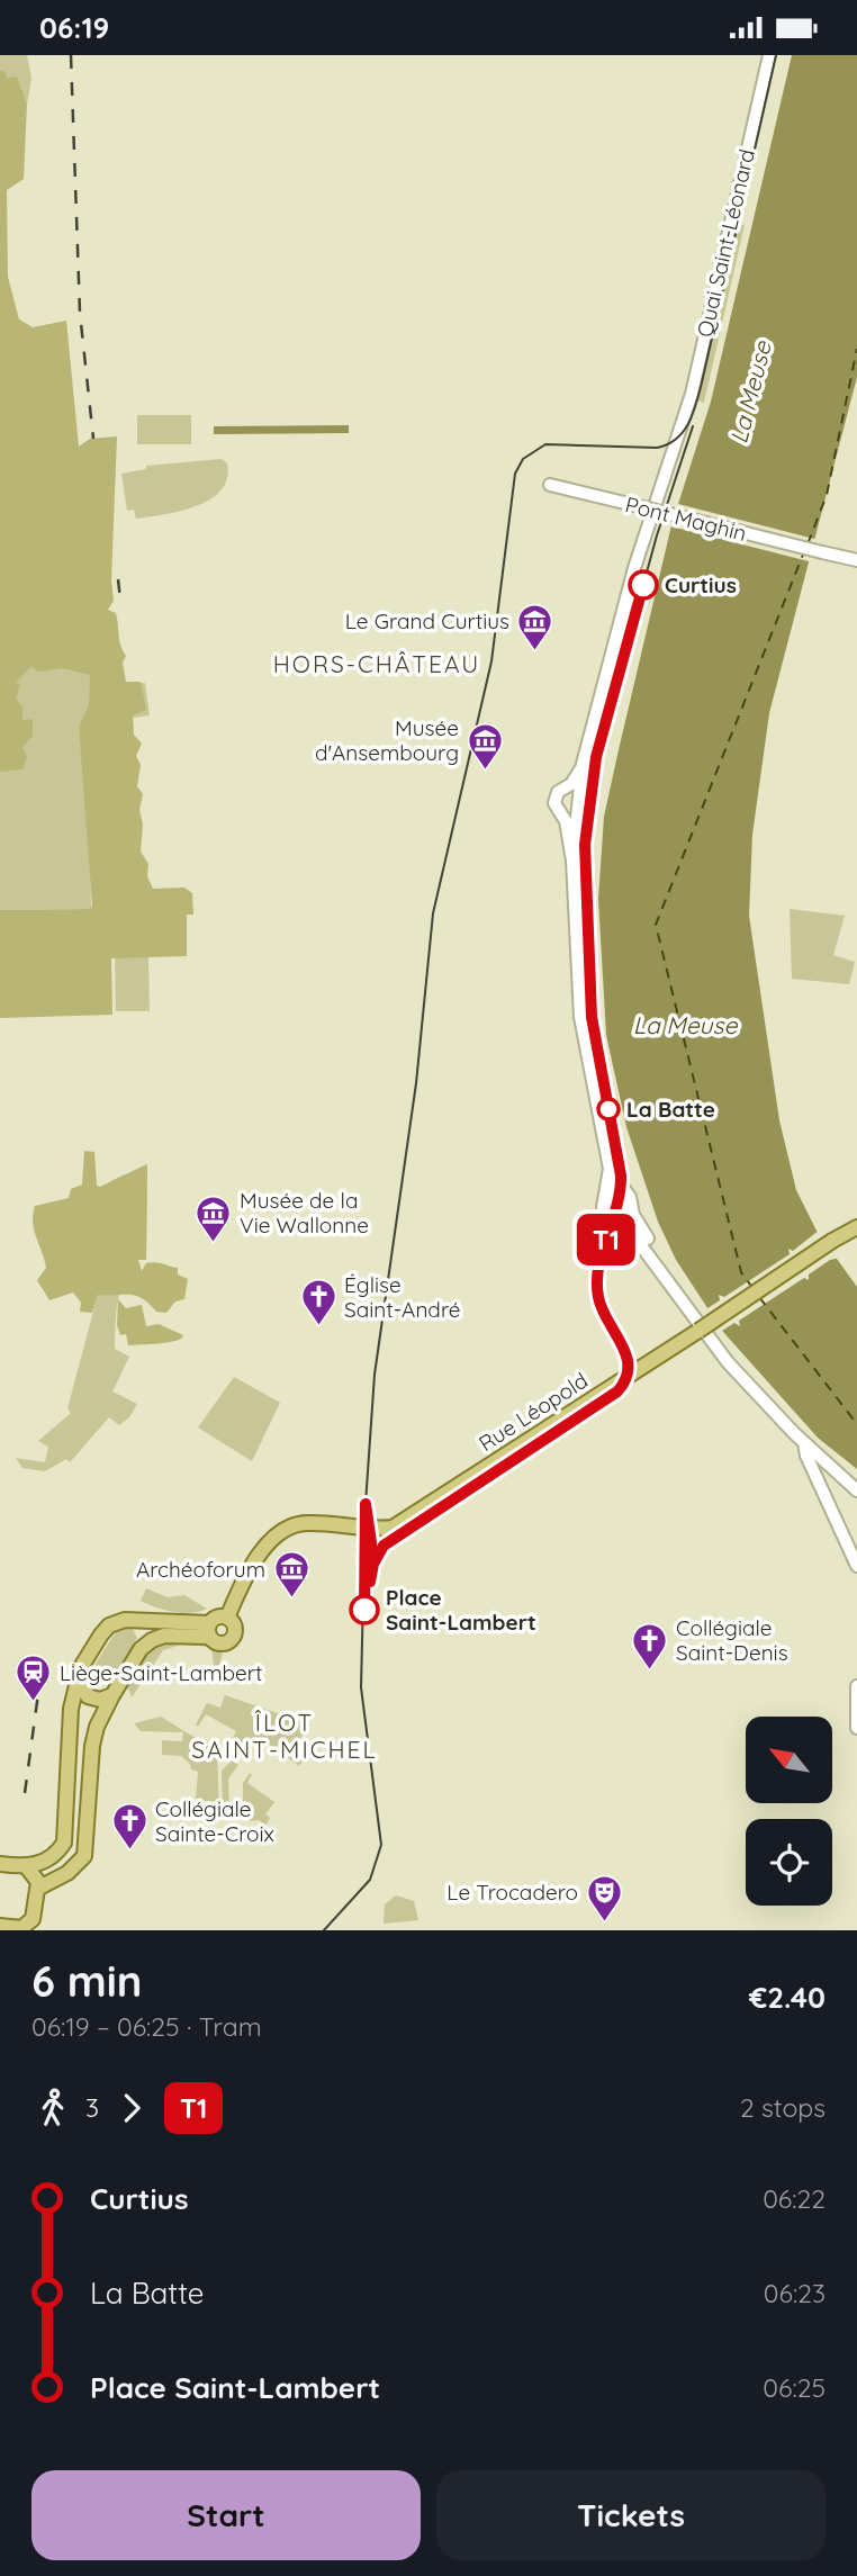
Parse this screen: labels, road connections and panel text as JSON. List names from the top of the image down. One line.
{"streets":{"main road":["Quai Saint-Léonard","Pont Maghin","Rue Léopold"]},"districts":["HORS-CHÂTEAU","ÎLOT SAINT-MICHEL"],"water":["La Meuse"],"places":{"other":["Curtius","La Batte","Place Saint-Lambert"],"museum":["Le Grand Curtius","Musée d'Ansembourg","Musée de la Vie Wallonne","Archéoforum"],"church":["Église Saint-André","Collégiale Saint-Denis","Collégiale Sainte-Croix"],"station":["Liège-Saint-Lambert"],"theatre":["Le Trocadero"]},"lines":["tram line T1"],"north":"top left","page":{"status":"06:19","on_map":"T1","heading":["6 min","06:19 – 06:25 · Tram","€2.40"],"legs":["3","T1","2 stops"],"list":[{"name":"Curtius","value":"06:22"},{"name":"La Batte","value":"06:23"},{"name":"Place Saint-Lambert","value":"06:25"}],"buttons":["Start","Tickets"]}}
